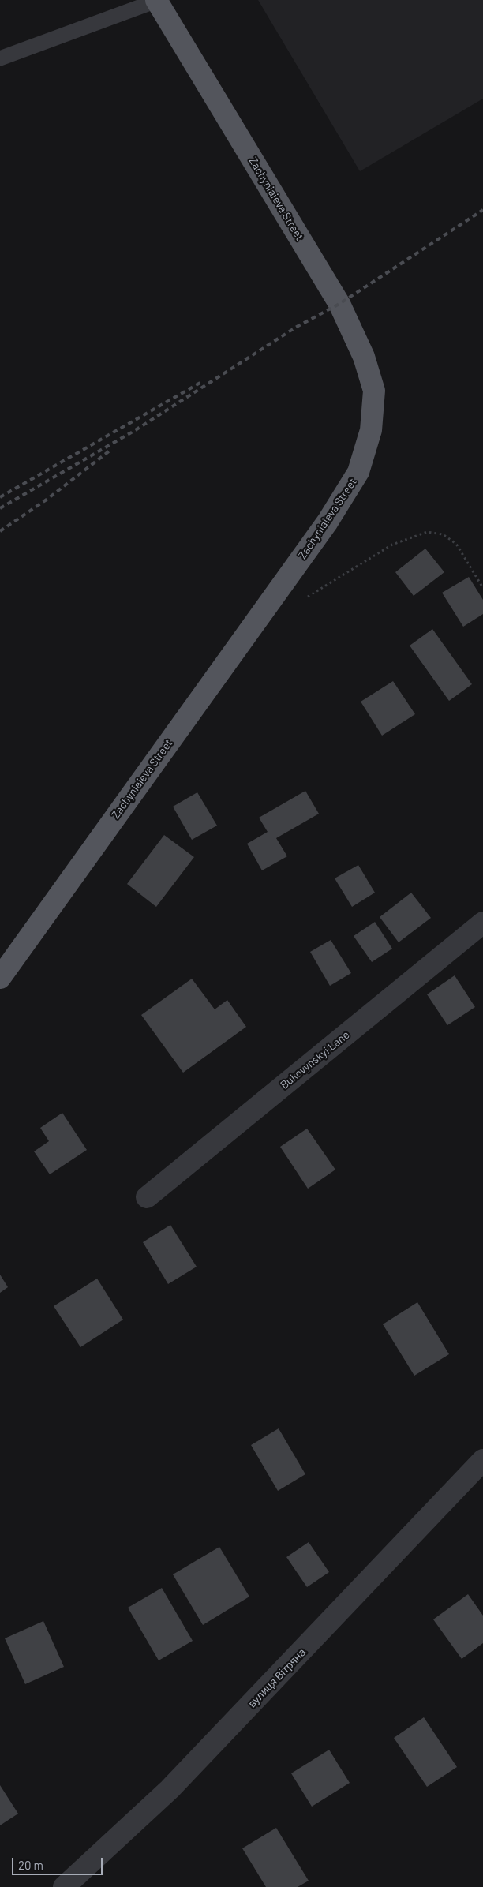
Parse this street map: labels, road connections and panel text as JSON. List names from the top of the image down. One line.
{"streets":{"main road":["Zachyniaieva Street"],"street":["Bukovynskyi Lane","вулиця Вітряна"]},"scale_bar":"20 m"}
